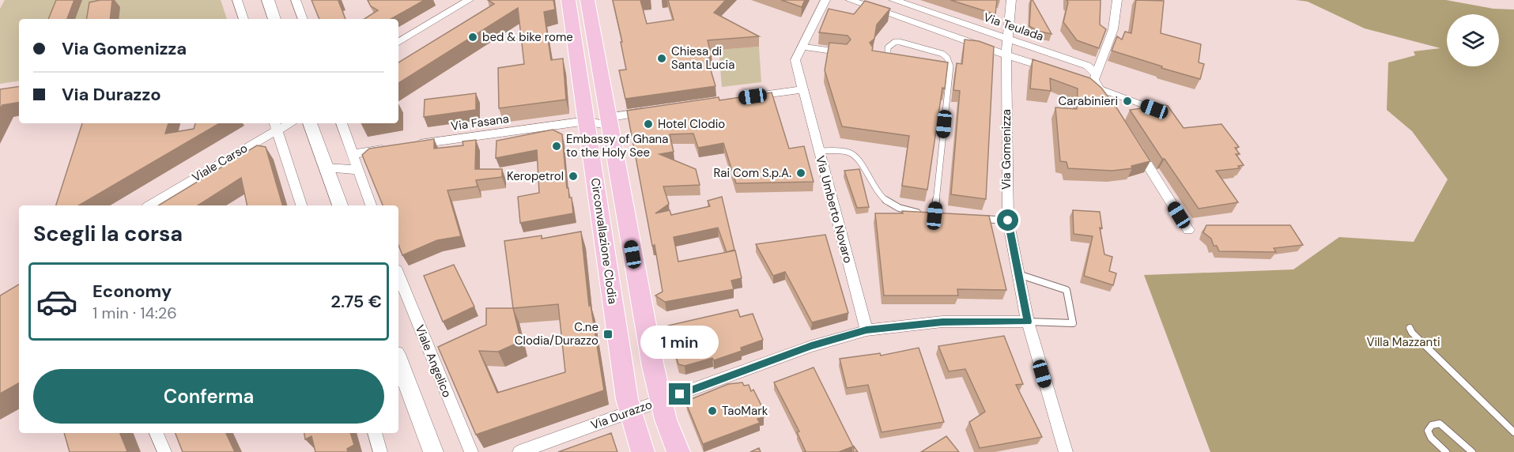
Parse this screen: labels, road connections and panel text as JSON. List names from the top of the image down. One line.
{"streets":{"main road":["Circonvallazione Clodia"],"street":["Via Teulada","Via Fasana","Via Gomenizza","Viale Carso","Via Umberto Novaro","Viale Angelico","Via Durazzo"]},"crossings":[["Via Teulada","Via Gomenizza"],["Via Fasana","Circonvallazione Clodia"],["Via Gomenizza","Via Durazzo"],["Via Umberto Novaro","Via Durazzo"],["Circonvallazione Clodia","Via Durazzo"]],"parks":["Villa Mazzanti"],"places":{"other":["bed & bike rome","Chiesa di Santa Lucia","Carabinieri","Hotel Clodio","Embassy of Ghana to the Holy See","Rai Com S.p.A.","Keropetrol","TaoMark"],"transit":["C.ne Clodia/Durazzo"]},"page":{"banner":["Via Gomenizza","Via Durazzo"],"heading":"Scegli la corsa","list":[{"name":"Economy","note":"1 min · 14:26","value":"2.75 €"}],"bubble":"1 min","buttons":"Conferma"}}
